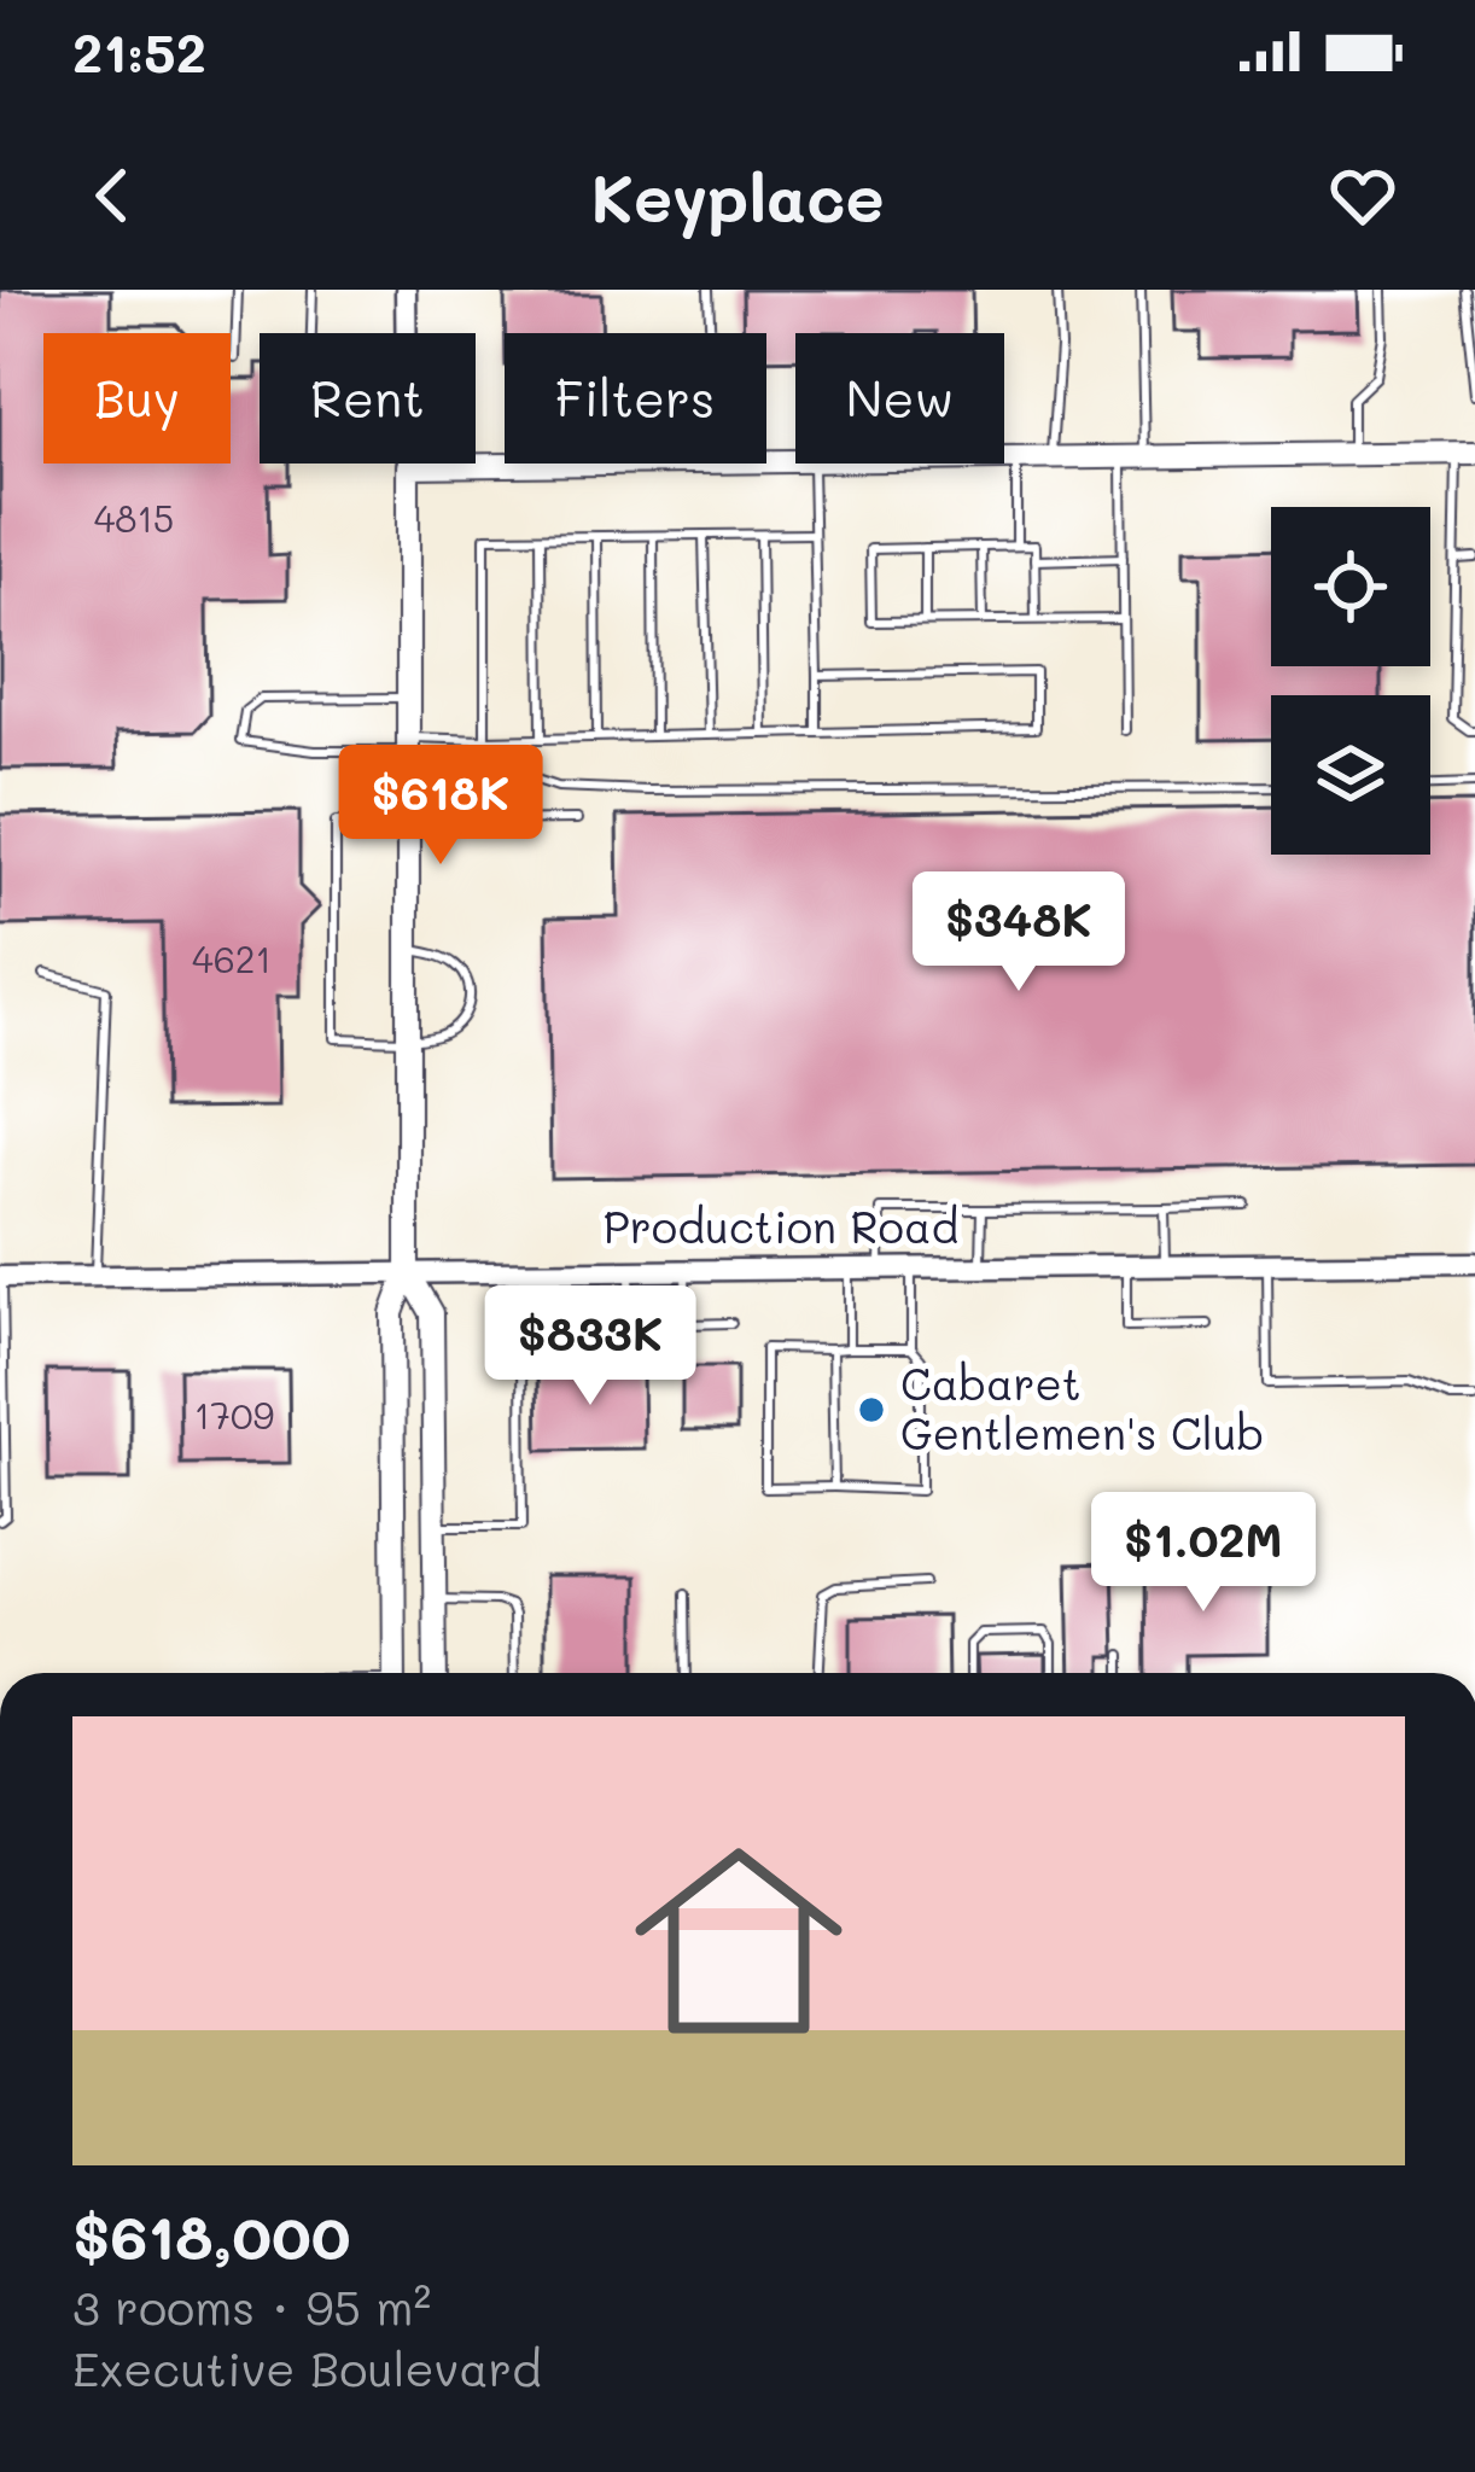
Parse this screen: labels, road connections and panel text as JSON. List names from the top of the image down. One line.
{"streets":{"street":["Production Road"]},"places":["Cabaret Gentlemen's Club"],"house_numbers":["4815","4621","1709"],"page":{"status":"21:52","header":"Keyplace","chip":["Buy","Rent","Filters","New"],"price":["$618K","$348K","$833K","$1.02M"],"list":[{"name":"$618,000","note":"3 rooms · 95 m² · Executive Boulevard"}]}}
